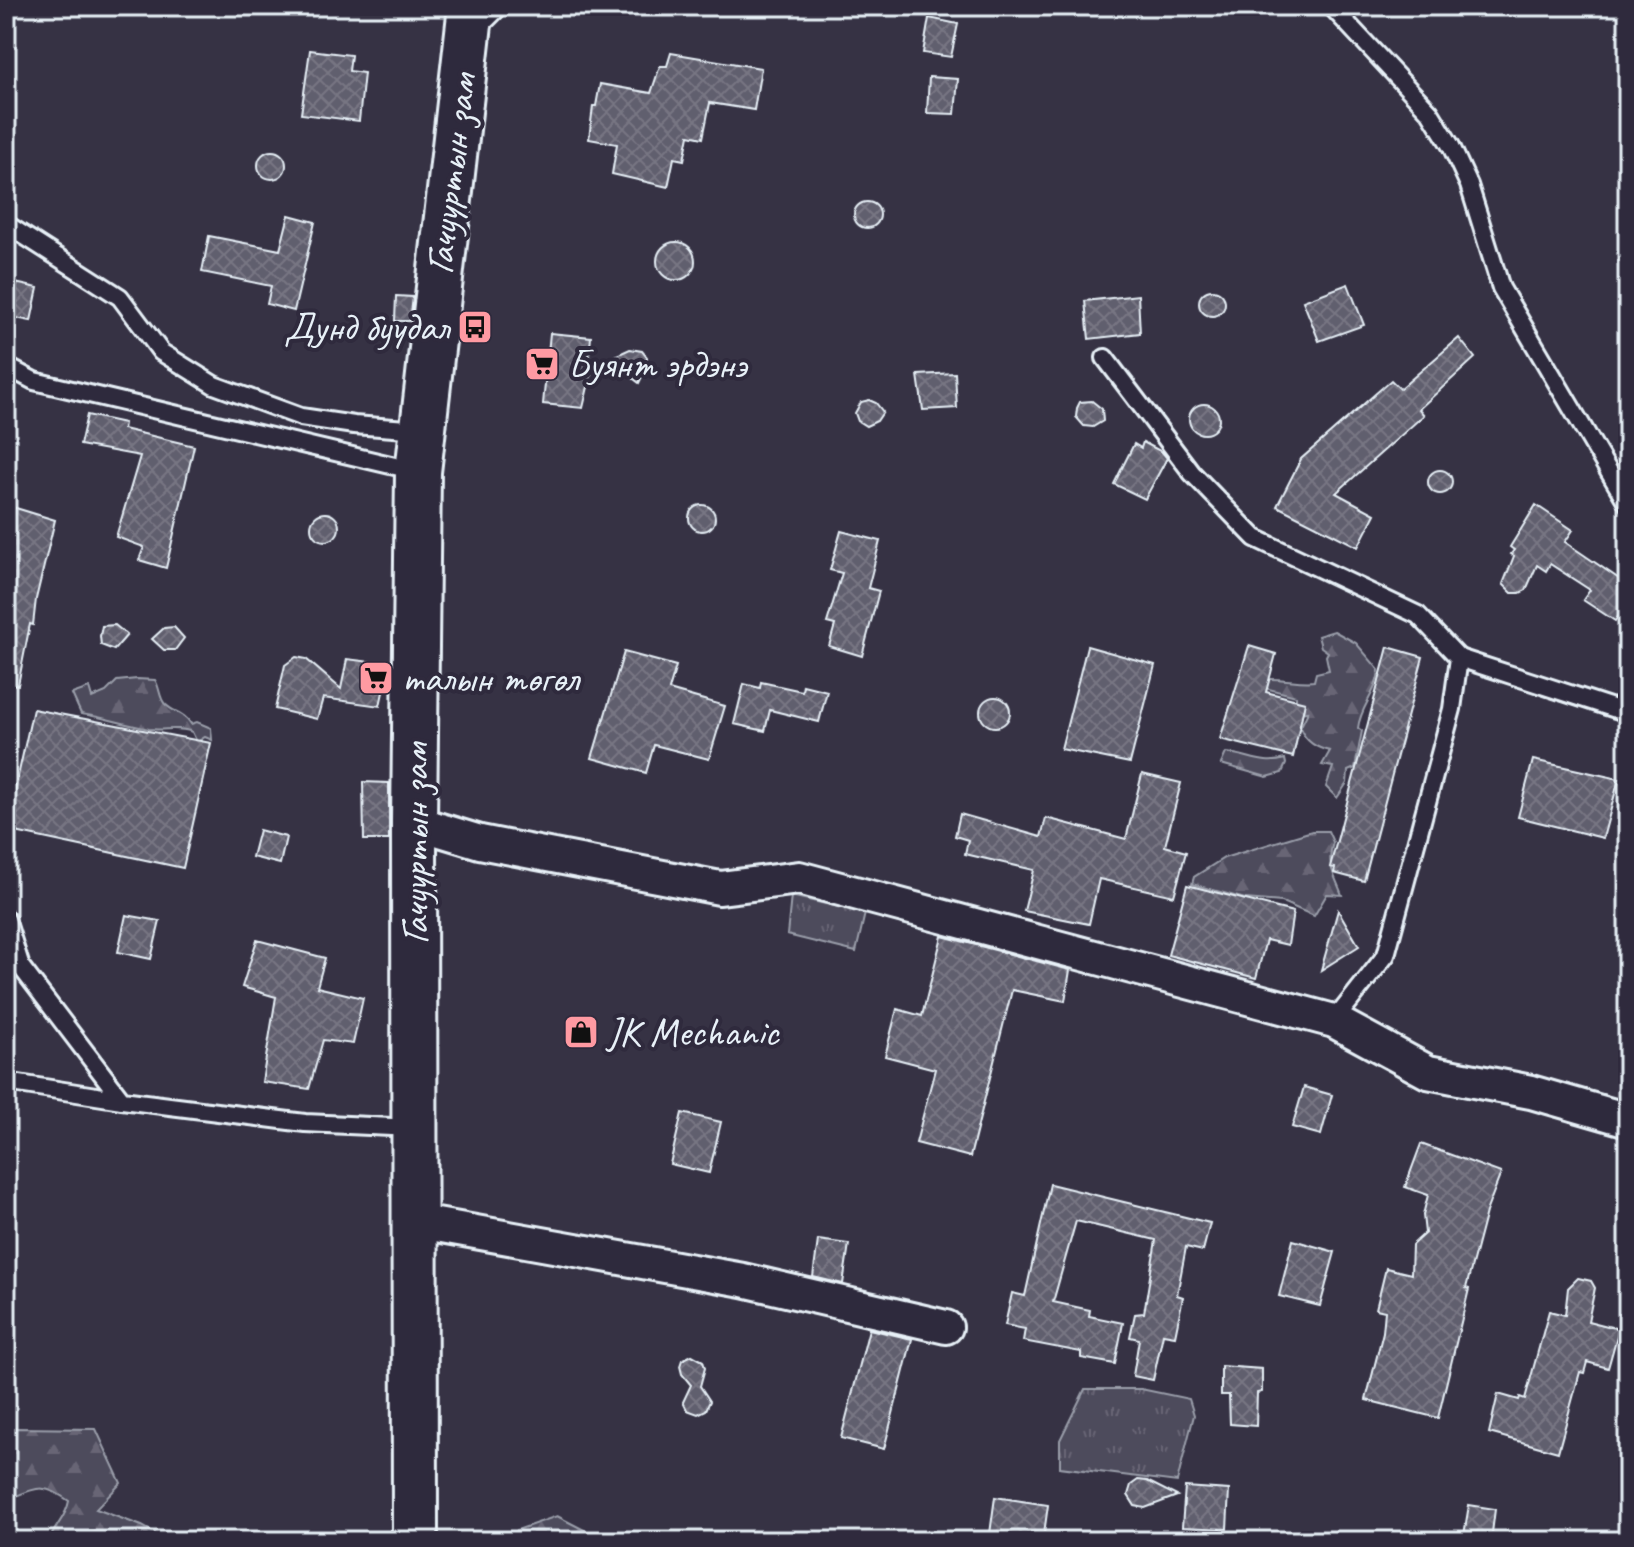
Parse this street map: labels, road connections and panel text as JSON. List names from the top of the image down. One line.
{"streets":{"main road":["Гачууртын зам"]},"places":{"bus stop":["Дунд буудал"],"supermarket":["Буянт эрдэнэ","талын төгөл"],"shop":["JK Mechanic"]}}
